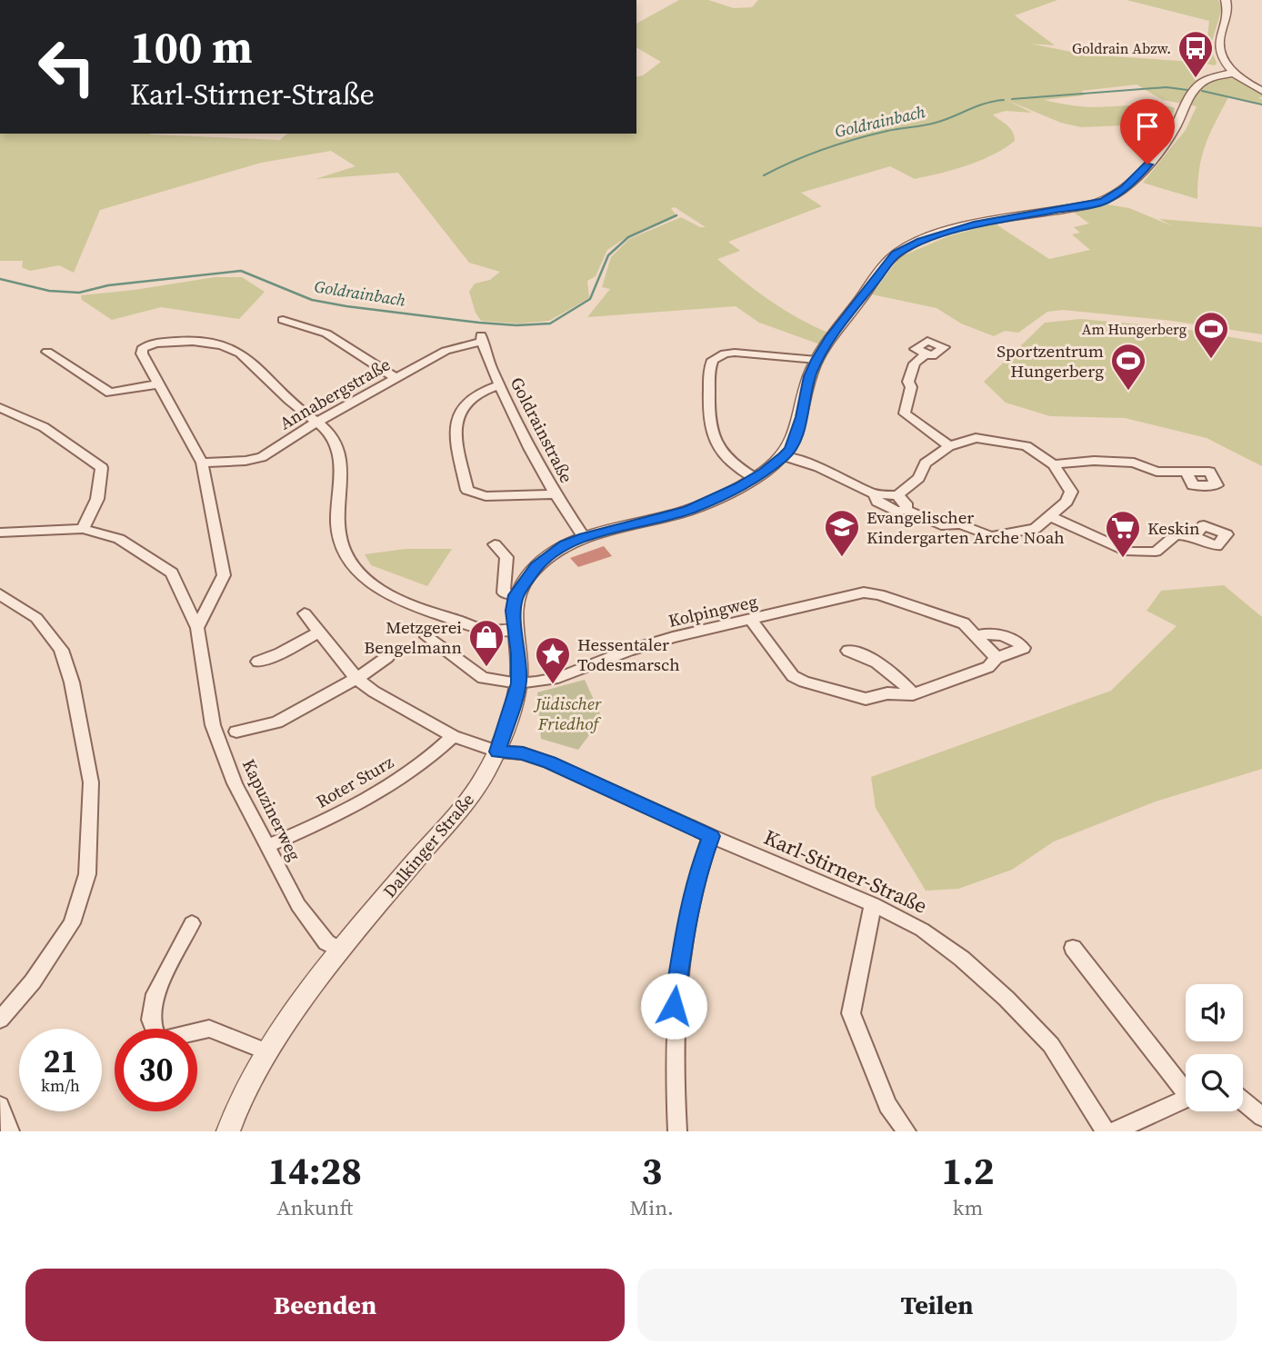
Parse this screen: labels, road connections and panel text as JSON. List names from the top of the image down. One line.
{"streets":{"street":["Annabergstraße","Goldrainstraße","Kolpingweg","Roter Sturz","Kapuzinerweg","Dalkinger Straße","Karl-Stirner-Straße"]},"crossings":[["Annabergstraße","Goldrainstraße"],["Kolpingweg","Dalkinger Straße"],["Roter Sturz","Kapuzinerweg"],["Roter Sturz","Karl-Stirner-Straße"],["Kapuzinerweg","Dalkinger Straße"],["Dalkinger Straße","Karl-Stirner-Straße"]],"water":["Goldrainbach"],"parks":["Jüdischer Friedhof"],"places":{"bus stop":["Goldrain Abzw."],"sports":["Am Hungerberg","Sportzentrum Hungerberg"],"school or university":["Evangelischer Kindergarten Arche Noah"],"supermarket":["Keskin"],"shop":["Metzgerei Bengelmann"],"place":["Hessentaler Todesmarsch"]},"page":{"turn":["100 m","Karl-Stirner-Straße"],"speed":"21 km/h","limit":"30","eta":["14:28","Ankunft","3","Min.","1.2","km"],"buttons":["Beenden","Teilen"]}}
